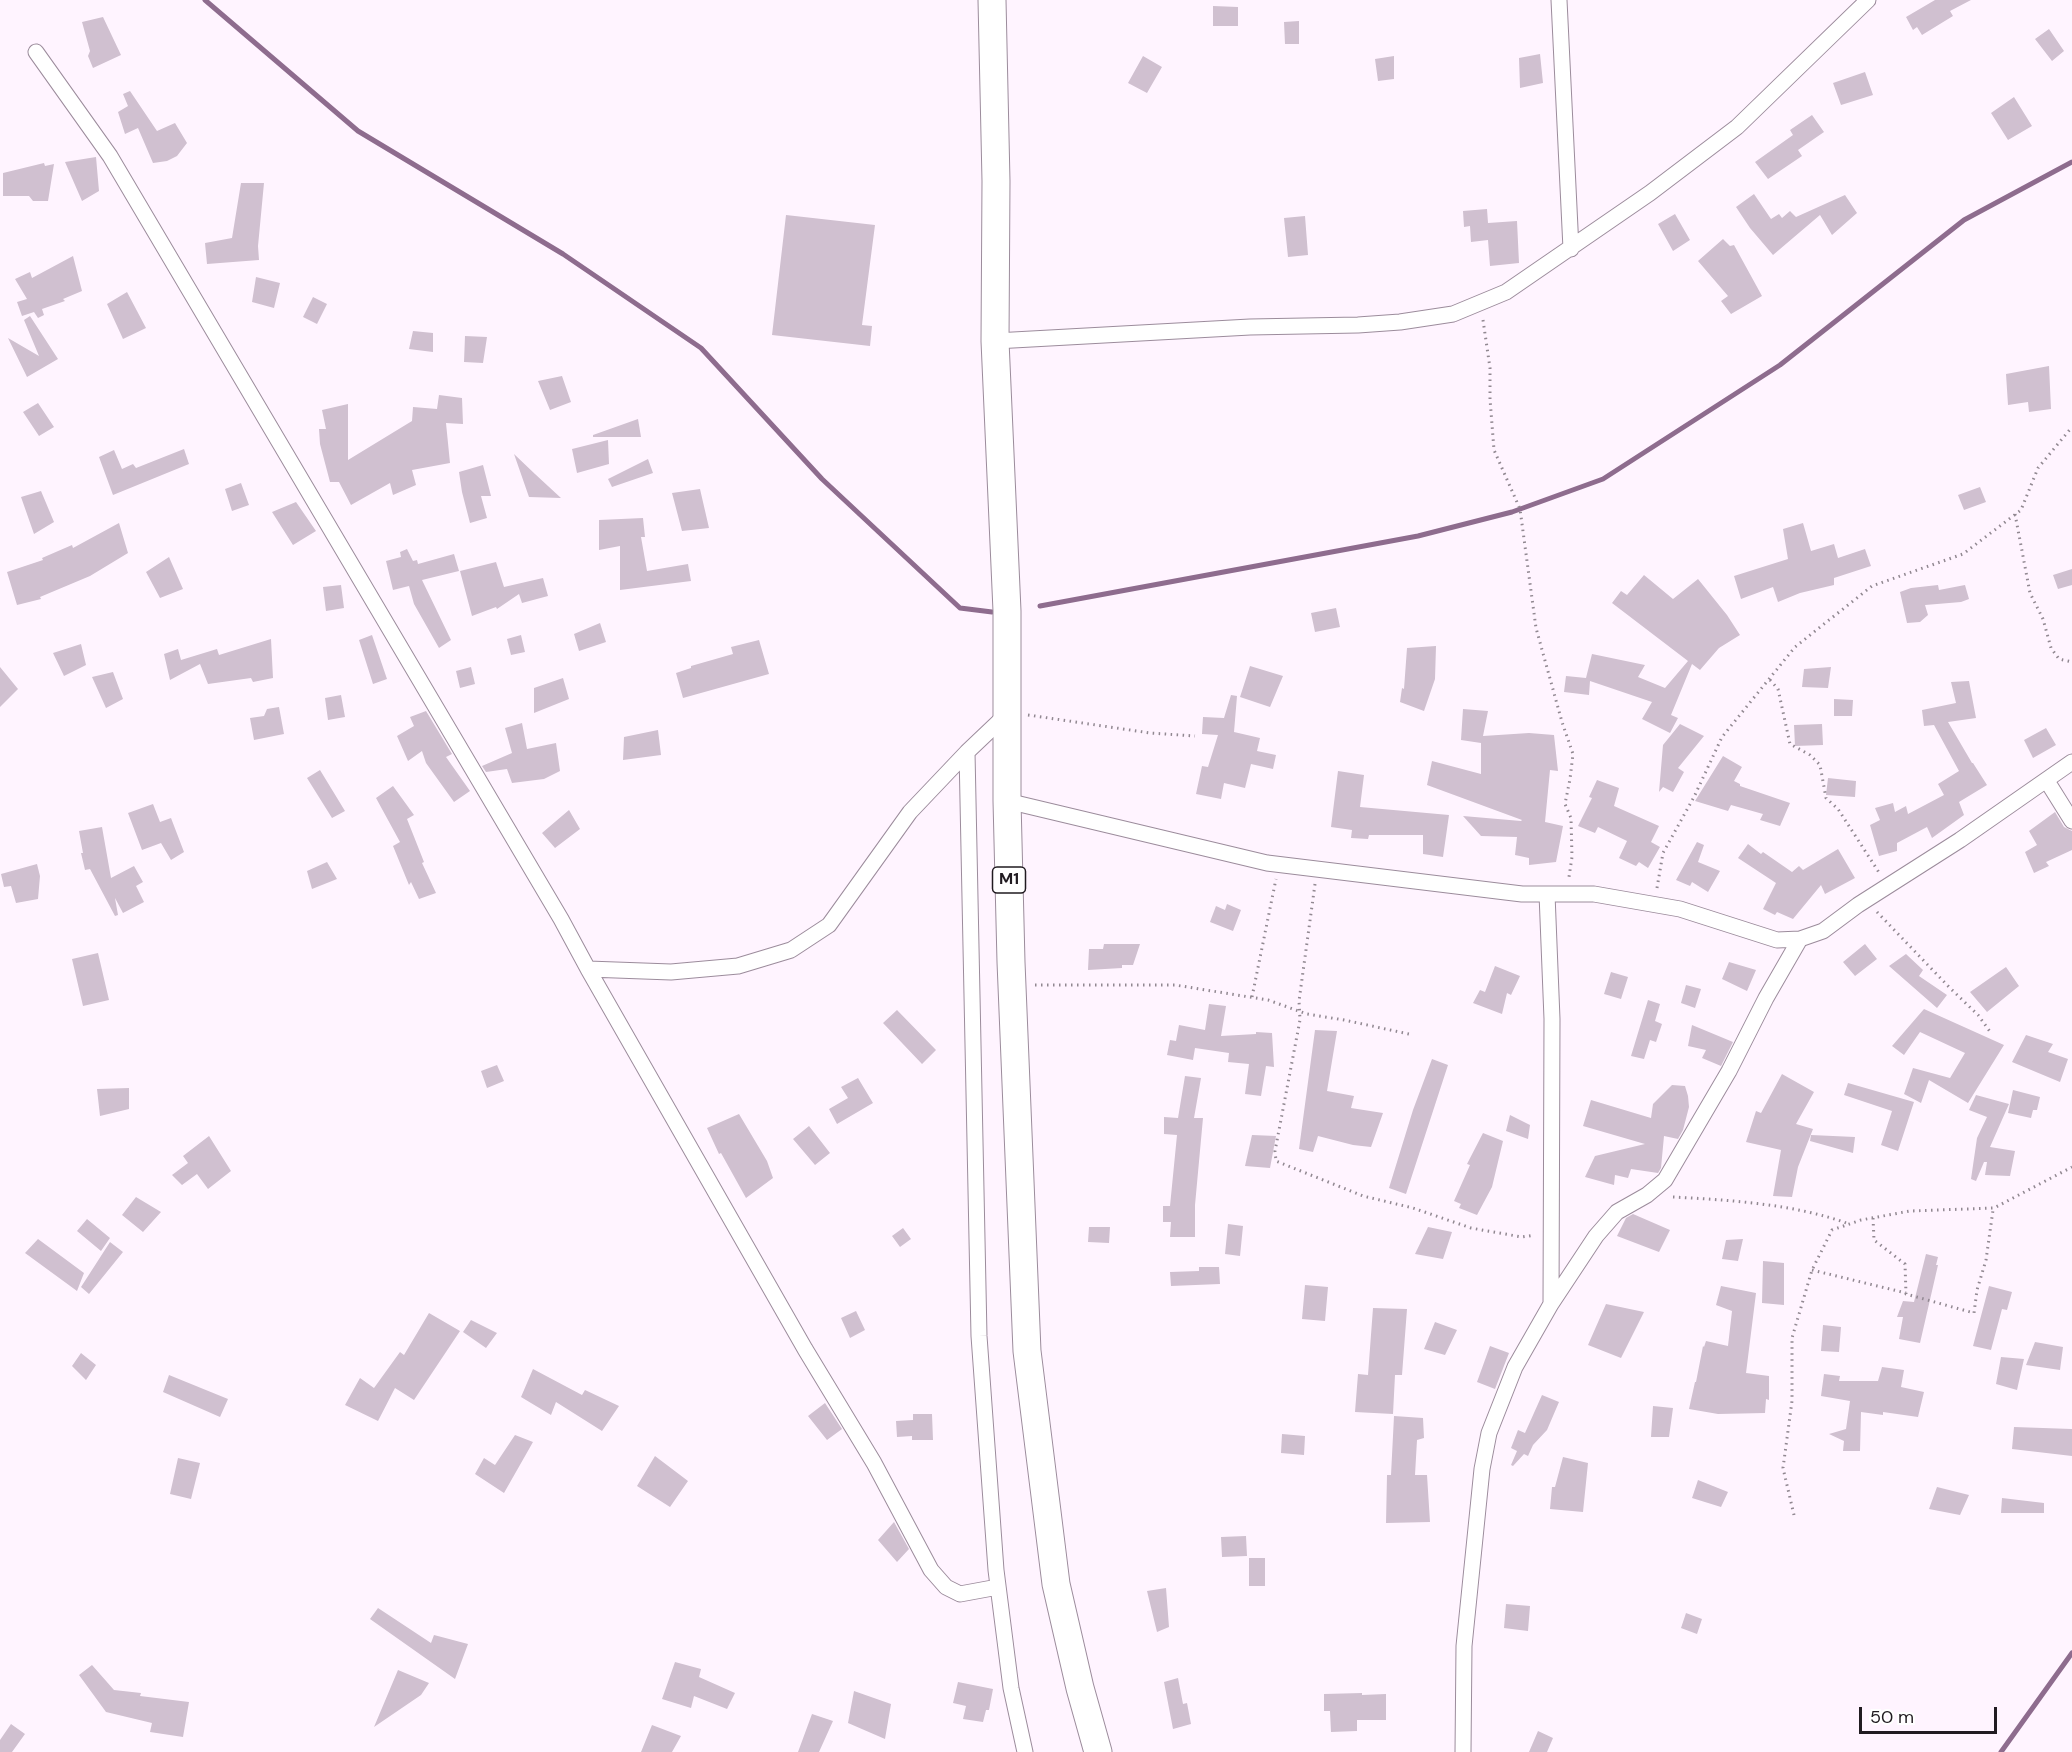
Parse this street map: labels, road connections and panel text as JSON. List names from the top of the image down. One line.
{"streets":{"highway":["M1"]},"scale_bar":"50 m"}
